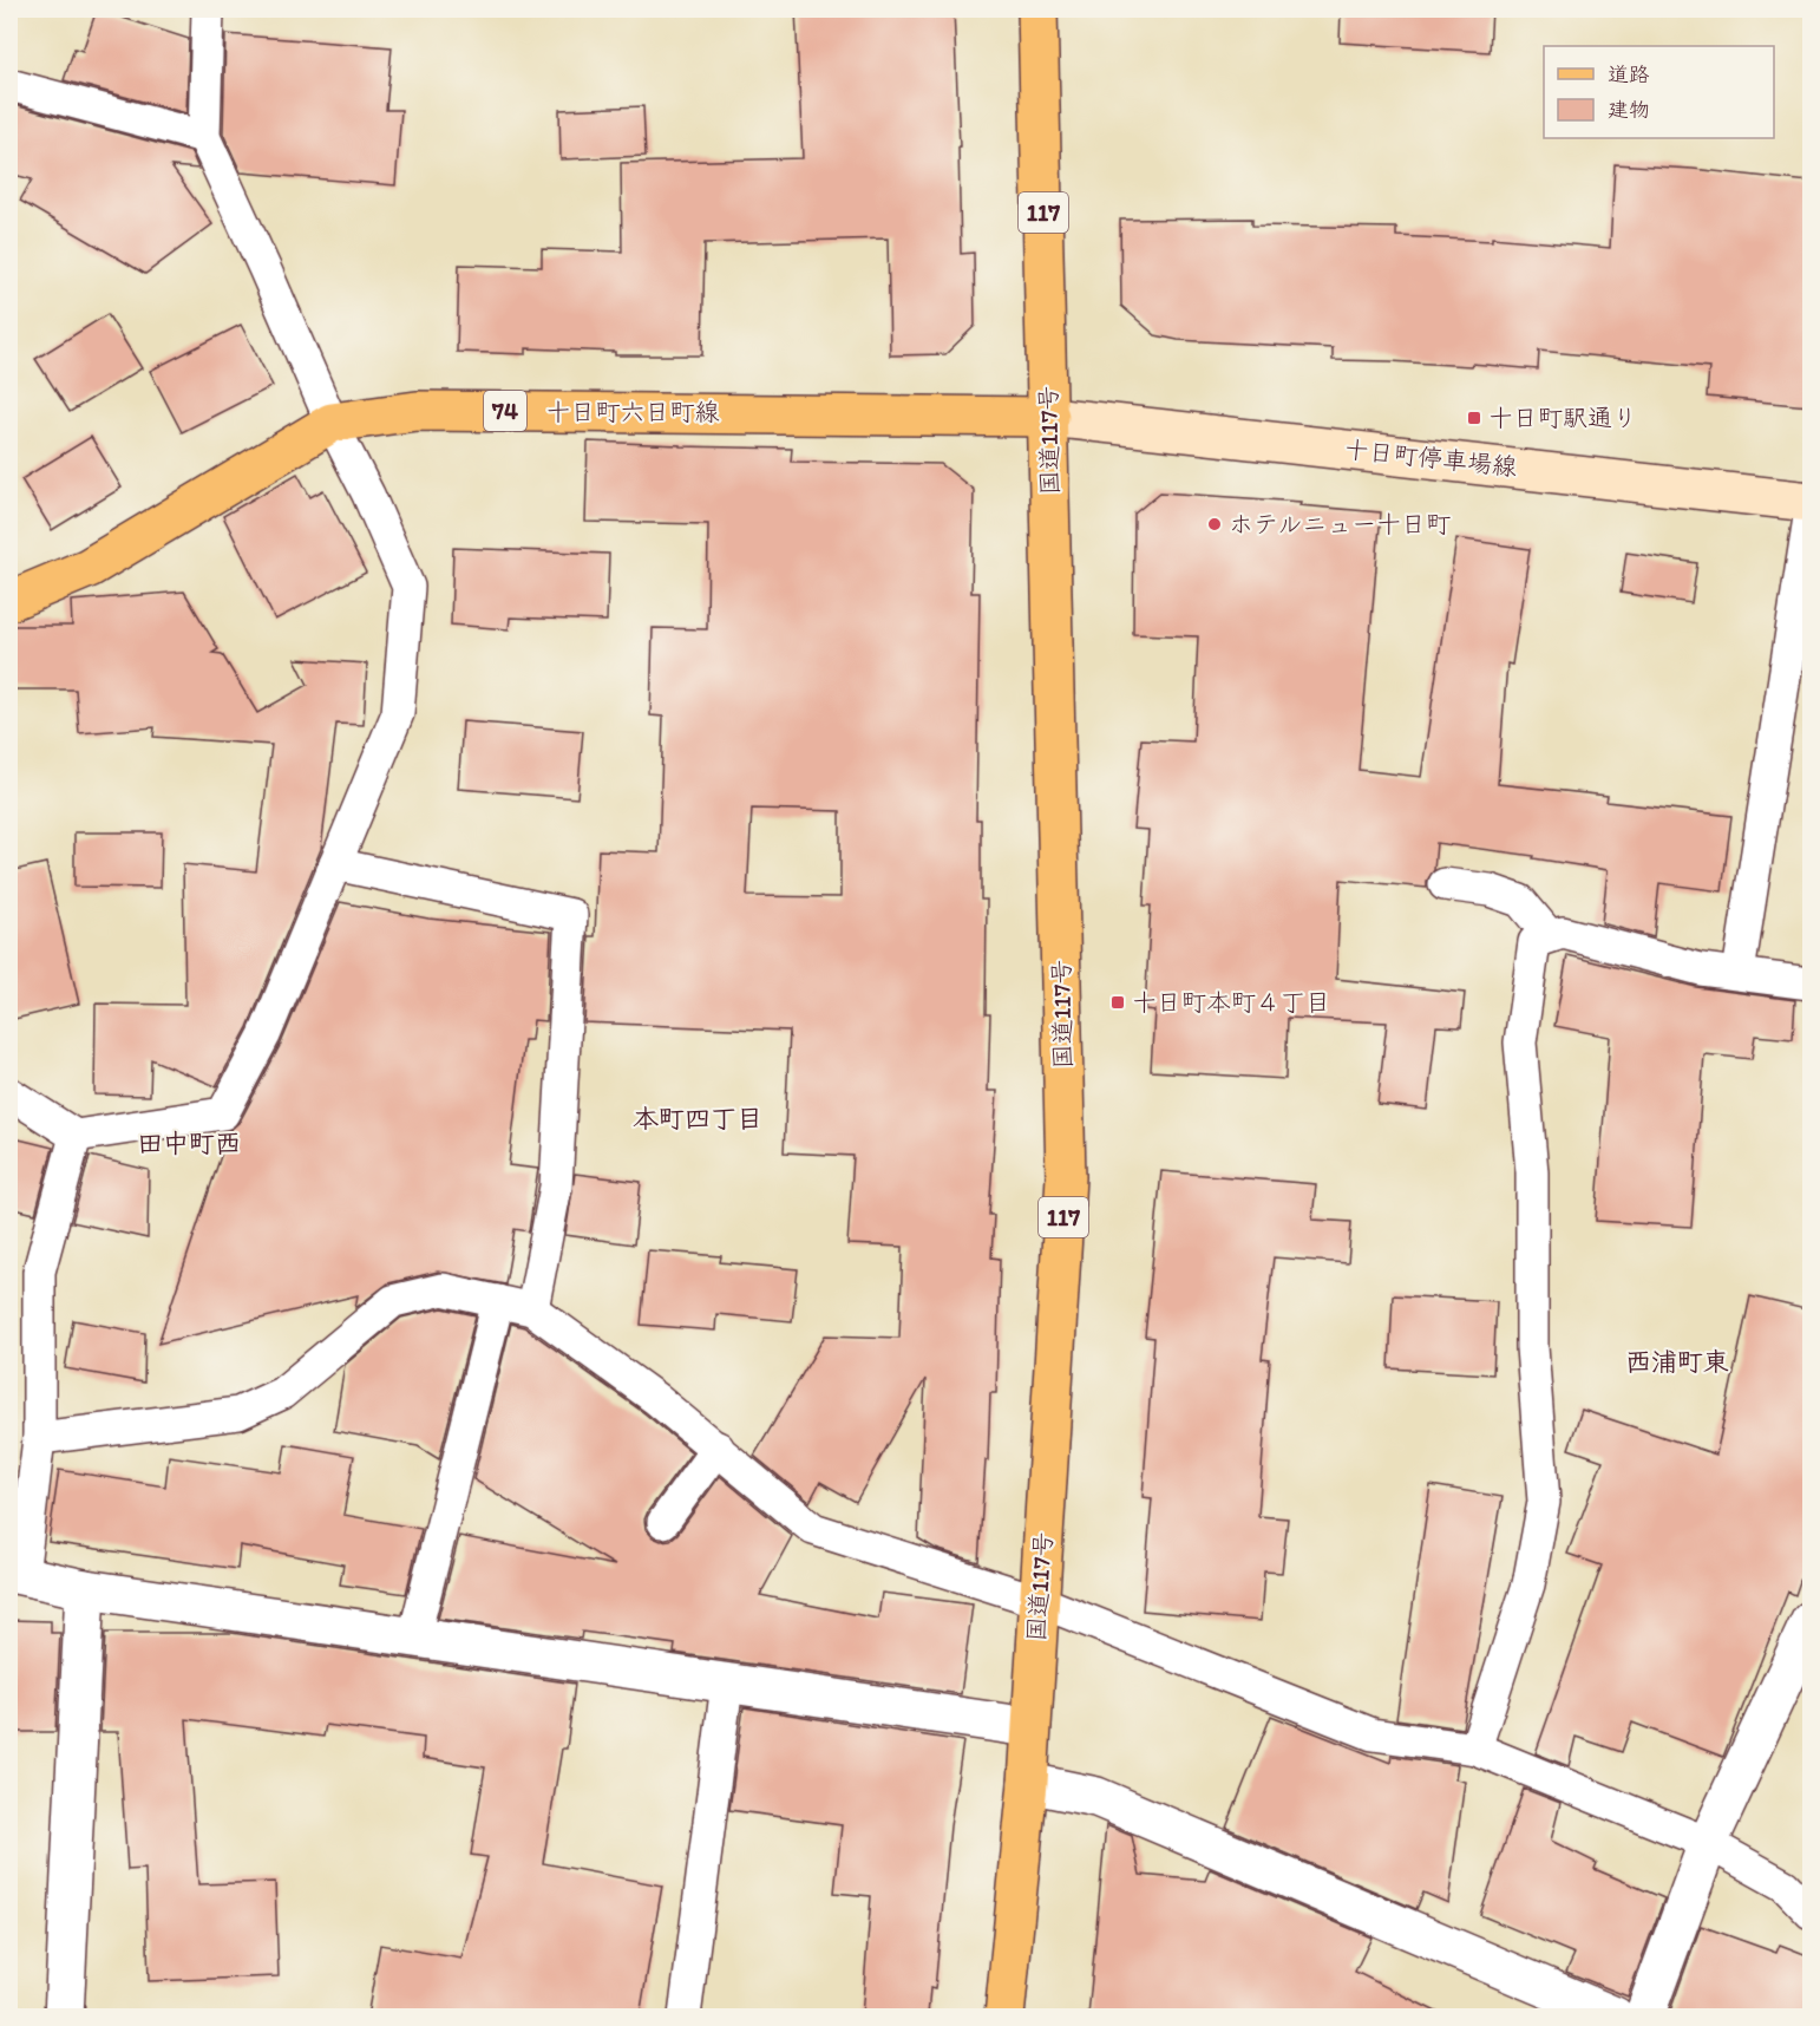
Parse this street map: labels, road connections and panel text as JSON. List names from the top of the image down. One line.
{"streets":{"main road":["117","74","十日町六日町線","国道117号","十日町停車場線"]},"crossings":[["十日町六日町線","国道117号"],["十日町六日町線","十日町停車場線"],["国道117号","十日町停車場線"]],"districts":["本町四丁目","田中町西","西浦町東"],"places":{"transit":["十日町駅通り","十日町本町４丁目"],"other":["ホテルニュー十日町"]},"legend":["道路","建物"]}
